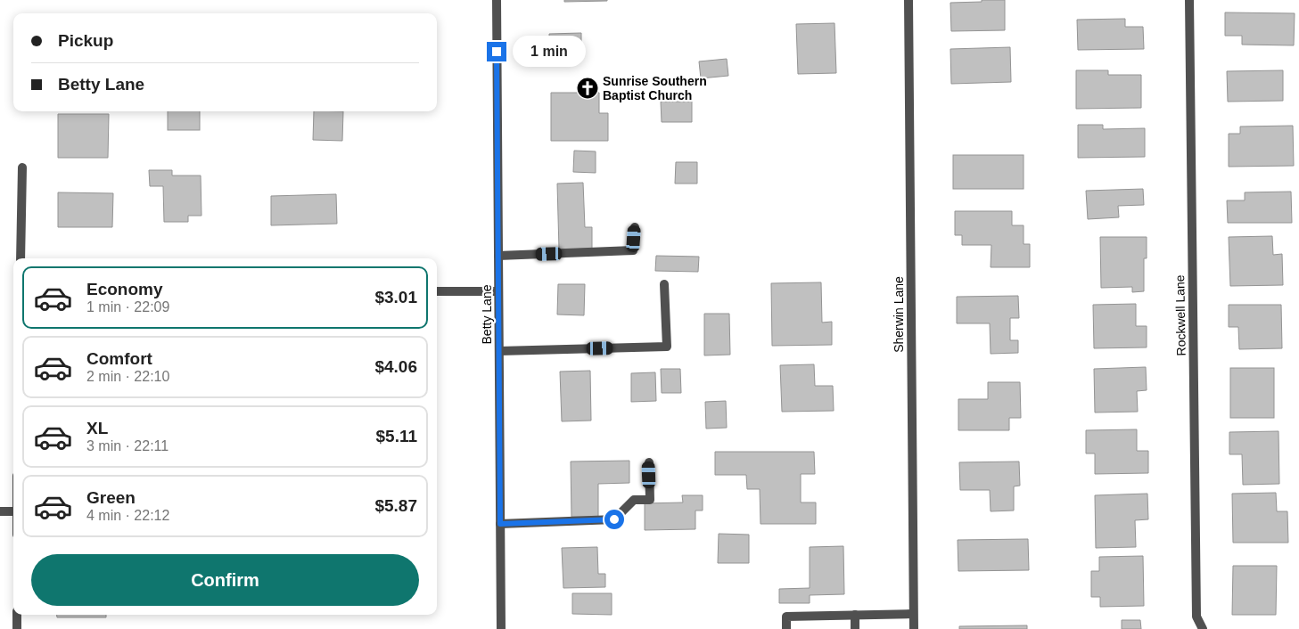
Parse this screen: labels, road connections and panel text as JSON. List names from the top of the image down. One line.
{"streets":{"street":["Betty Lane","Sherwin Lane","Rockwell Lane"]},"places":{"church":["Sunrise Southern Baptist Church"]},"page":{"banner":["Pickup","Betty Lane"],"bubble":"1 min","list":[{"name":"Economy","note":"1 min · 22:09","value":"$3.01"},{"name":"Comfort","note":"2 min · 22:10","value":"$4.06"},{"name":"XL","note":"3 min · 22:11","value":"$5.11"},{"name":"Green","note":"4 min · 22:12","value":"$5.87"}],"buttons":"Confirm"}}
